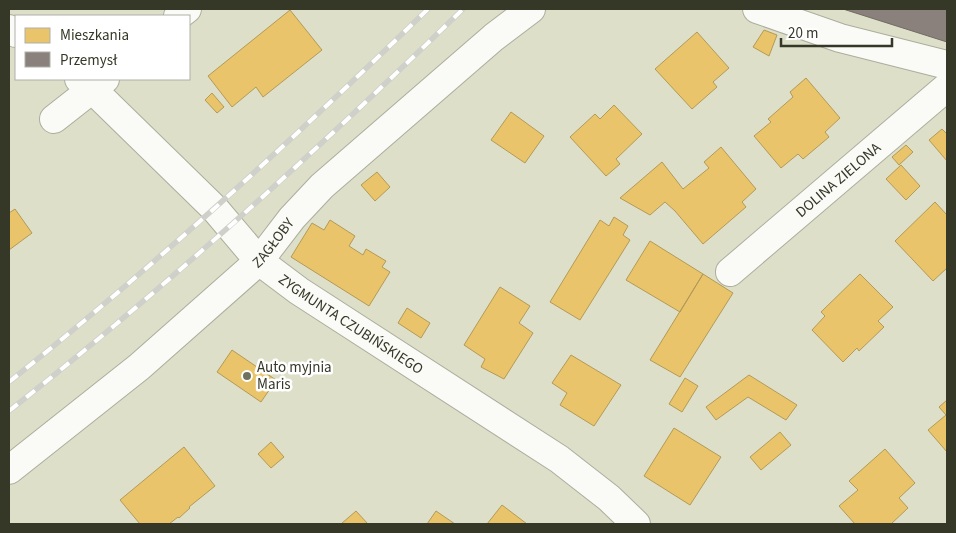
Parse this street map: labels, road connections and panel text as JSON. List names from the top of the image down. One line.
{"streets":{"street":["DOLINA ZIELONA","ZAGŁOBY","ZYGMUNTA CZUBIŃSKIEGO"]},"crossings":[["ZAGŁOBY","ZYGMUNTA CZUBIŃSKIEGO"]],"places":["Auto myjnia Maris"],"legend":["Mieszkania","Przemysł"],"scale_bar":"20 m"}
